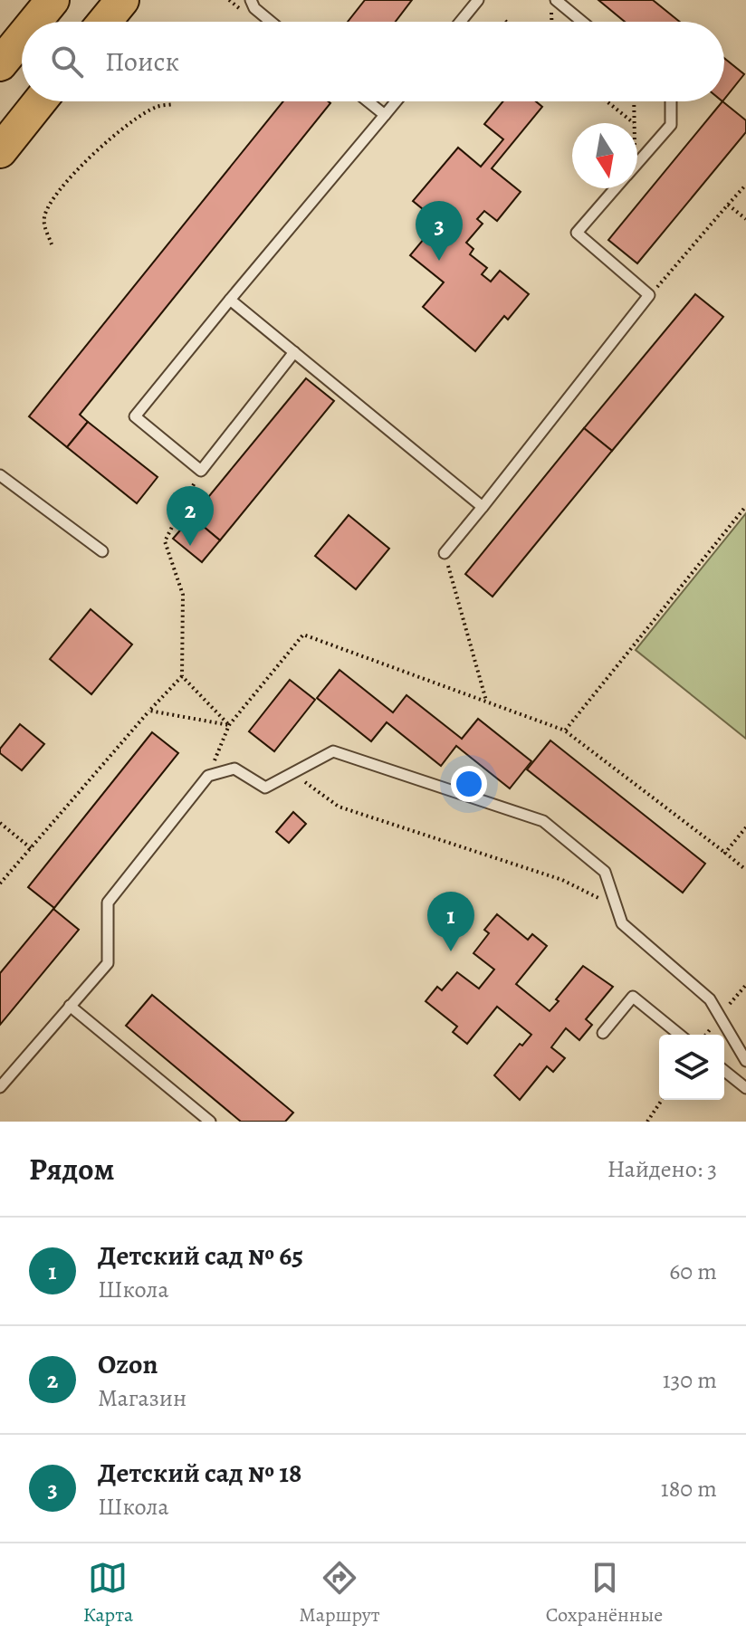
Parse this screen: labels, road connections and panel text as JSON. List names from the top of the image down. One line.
{"north":"bottom","page":{"search":"Поиск","pins":["3","2","1"],"heading":["Рядом","Найдено: 3"],"list":[{"mark":"1","name":"Детский сад № 65","note":"Школа","value":"60 m"},{"mark":"2","name":"Ozon","note":"Магазин","value":"130 m"},{"mark":"3","name":"Детский сад № 18","note":"Школа","value":"180 m"}],"nav":["Карта","Маршрут","Сохранённые"]}}
